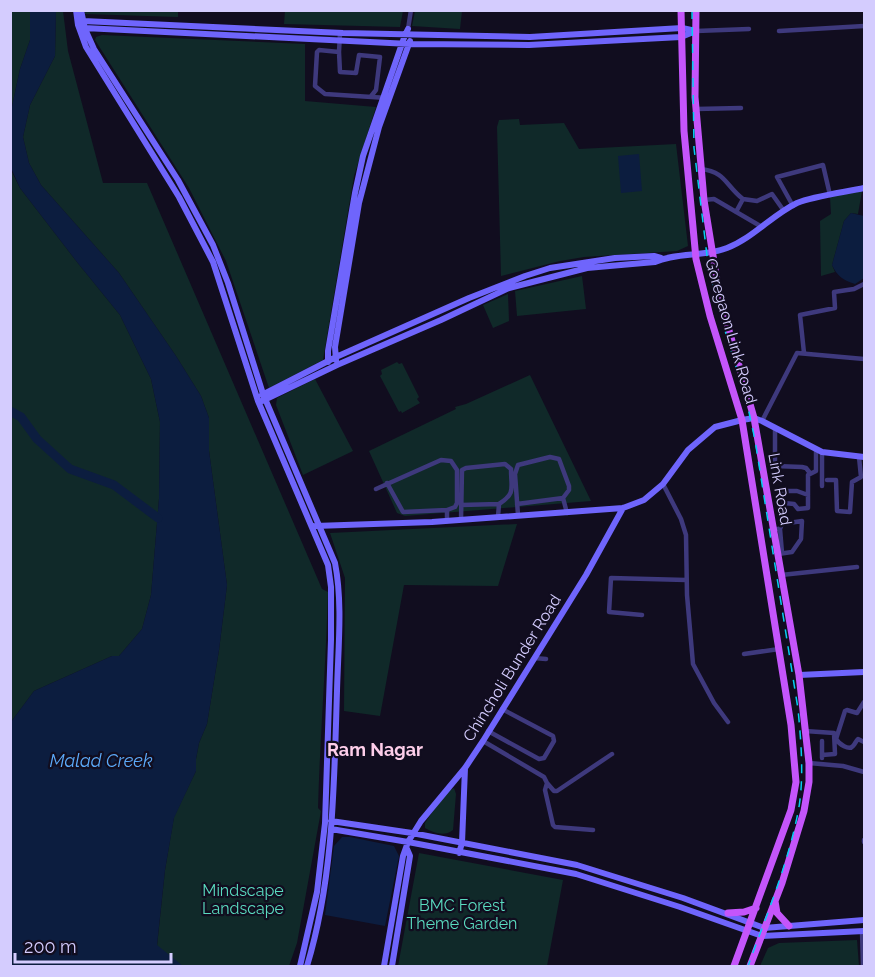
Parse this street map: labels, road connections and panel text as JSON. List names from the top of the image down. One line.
{"streets":{"main road":["Goregaon Link Road","Link Road"],"street":["Chincholi Bunder Road"]},"crossings":[["Goregaon Link Road","Link Road"]],"districts":["Ram Nagar"],"water":["Malad Creek"],"parks":["Mindscape Landscape","BMC Forest Theme Garden"],"scale_bar":"200 m"}
